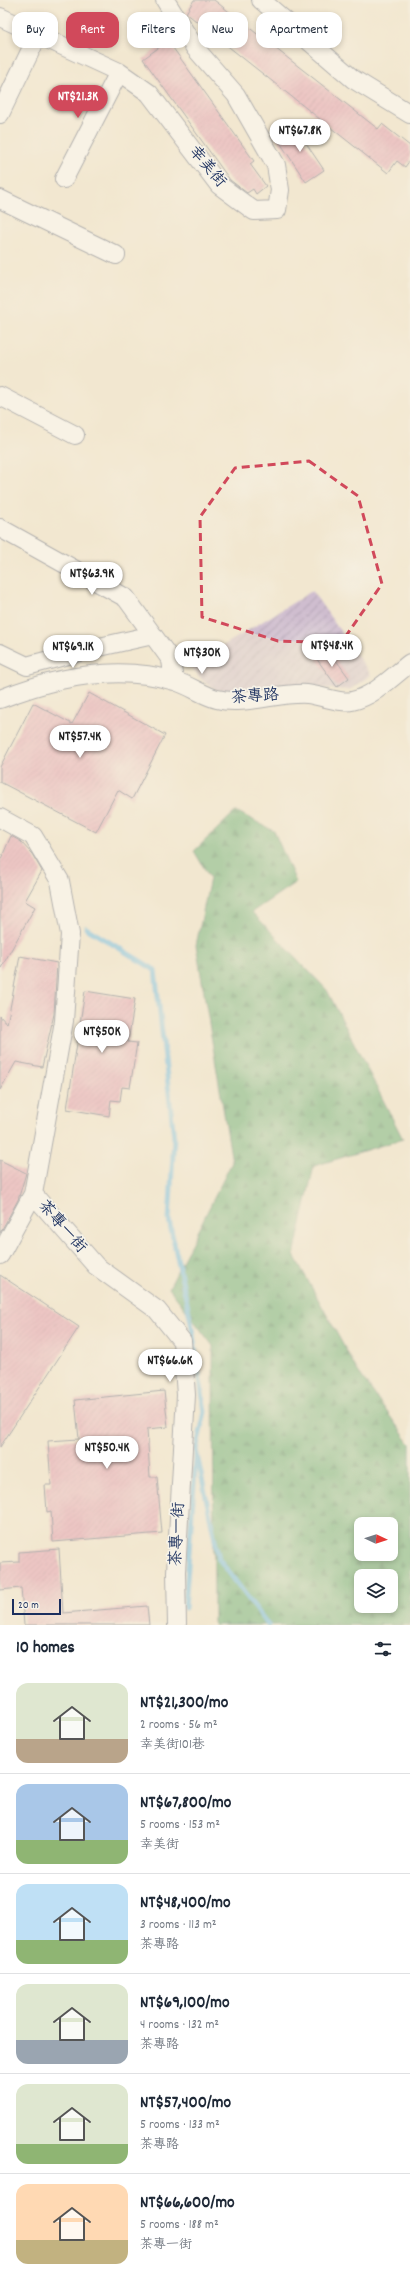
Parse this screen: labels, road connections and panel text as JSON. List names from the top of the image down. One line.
{"streets":{"street":["幸美街","茶專路","茶專一街"]},"scale_bar":"20 m","north":"right","page":{"chip":["Buy","Rent","Filters","New","Apartment"],"price":["NT$21.3K","NT$67.8K","NT$63.9K","NT$48.4K","NT$69.1K","NT$30K","NT$57.4K","NT$50K","NT$66.6K","NT$50.4K"],"scale":"20 m","heading":"10 homes","list":[{"name":"NT$21,300/mo","note":"2 rooms · 56 m² · 幸美街101巷"},{"name":"NT$67,800/mo","note":"5 rooms · 153 m² · 幸美街"},{"name":"NT$48,400/mo","note":"3 rooms · 113 m² · 茶專路"},{"name":"NT$69,100/mo","note":"4 rooms · 132 m² · 茶專路"},{"name":"NT$57,400/mo","note":"5 rooms · 133 m² · 茶專路"},{"name":"NT$66,600/mo","note":"5 rooms · 188 m² · 茶專一街"}]}}
